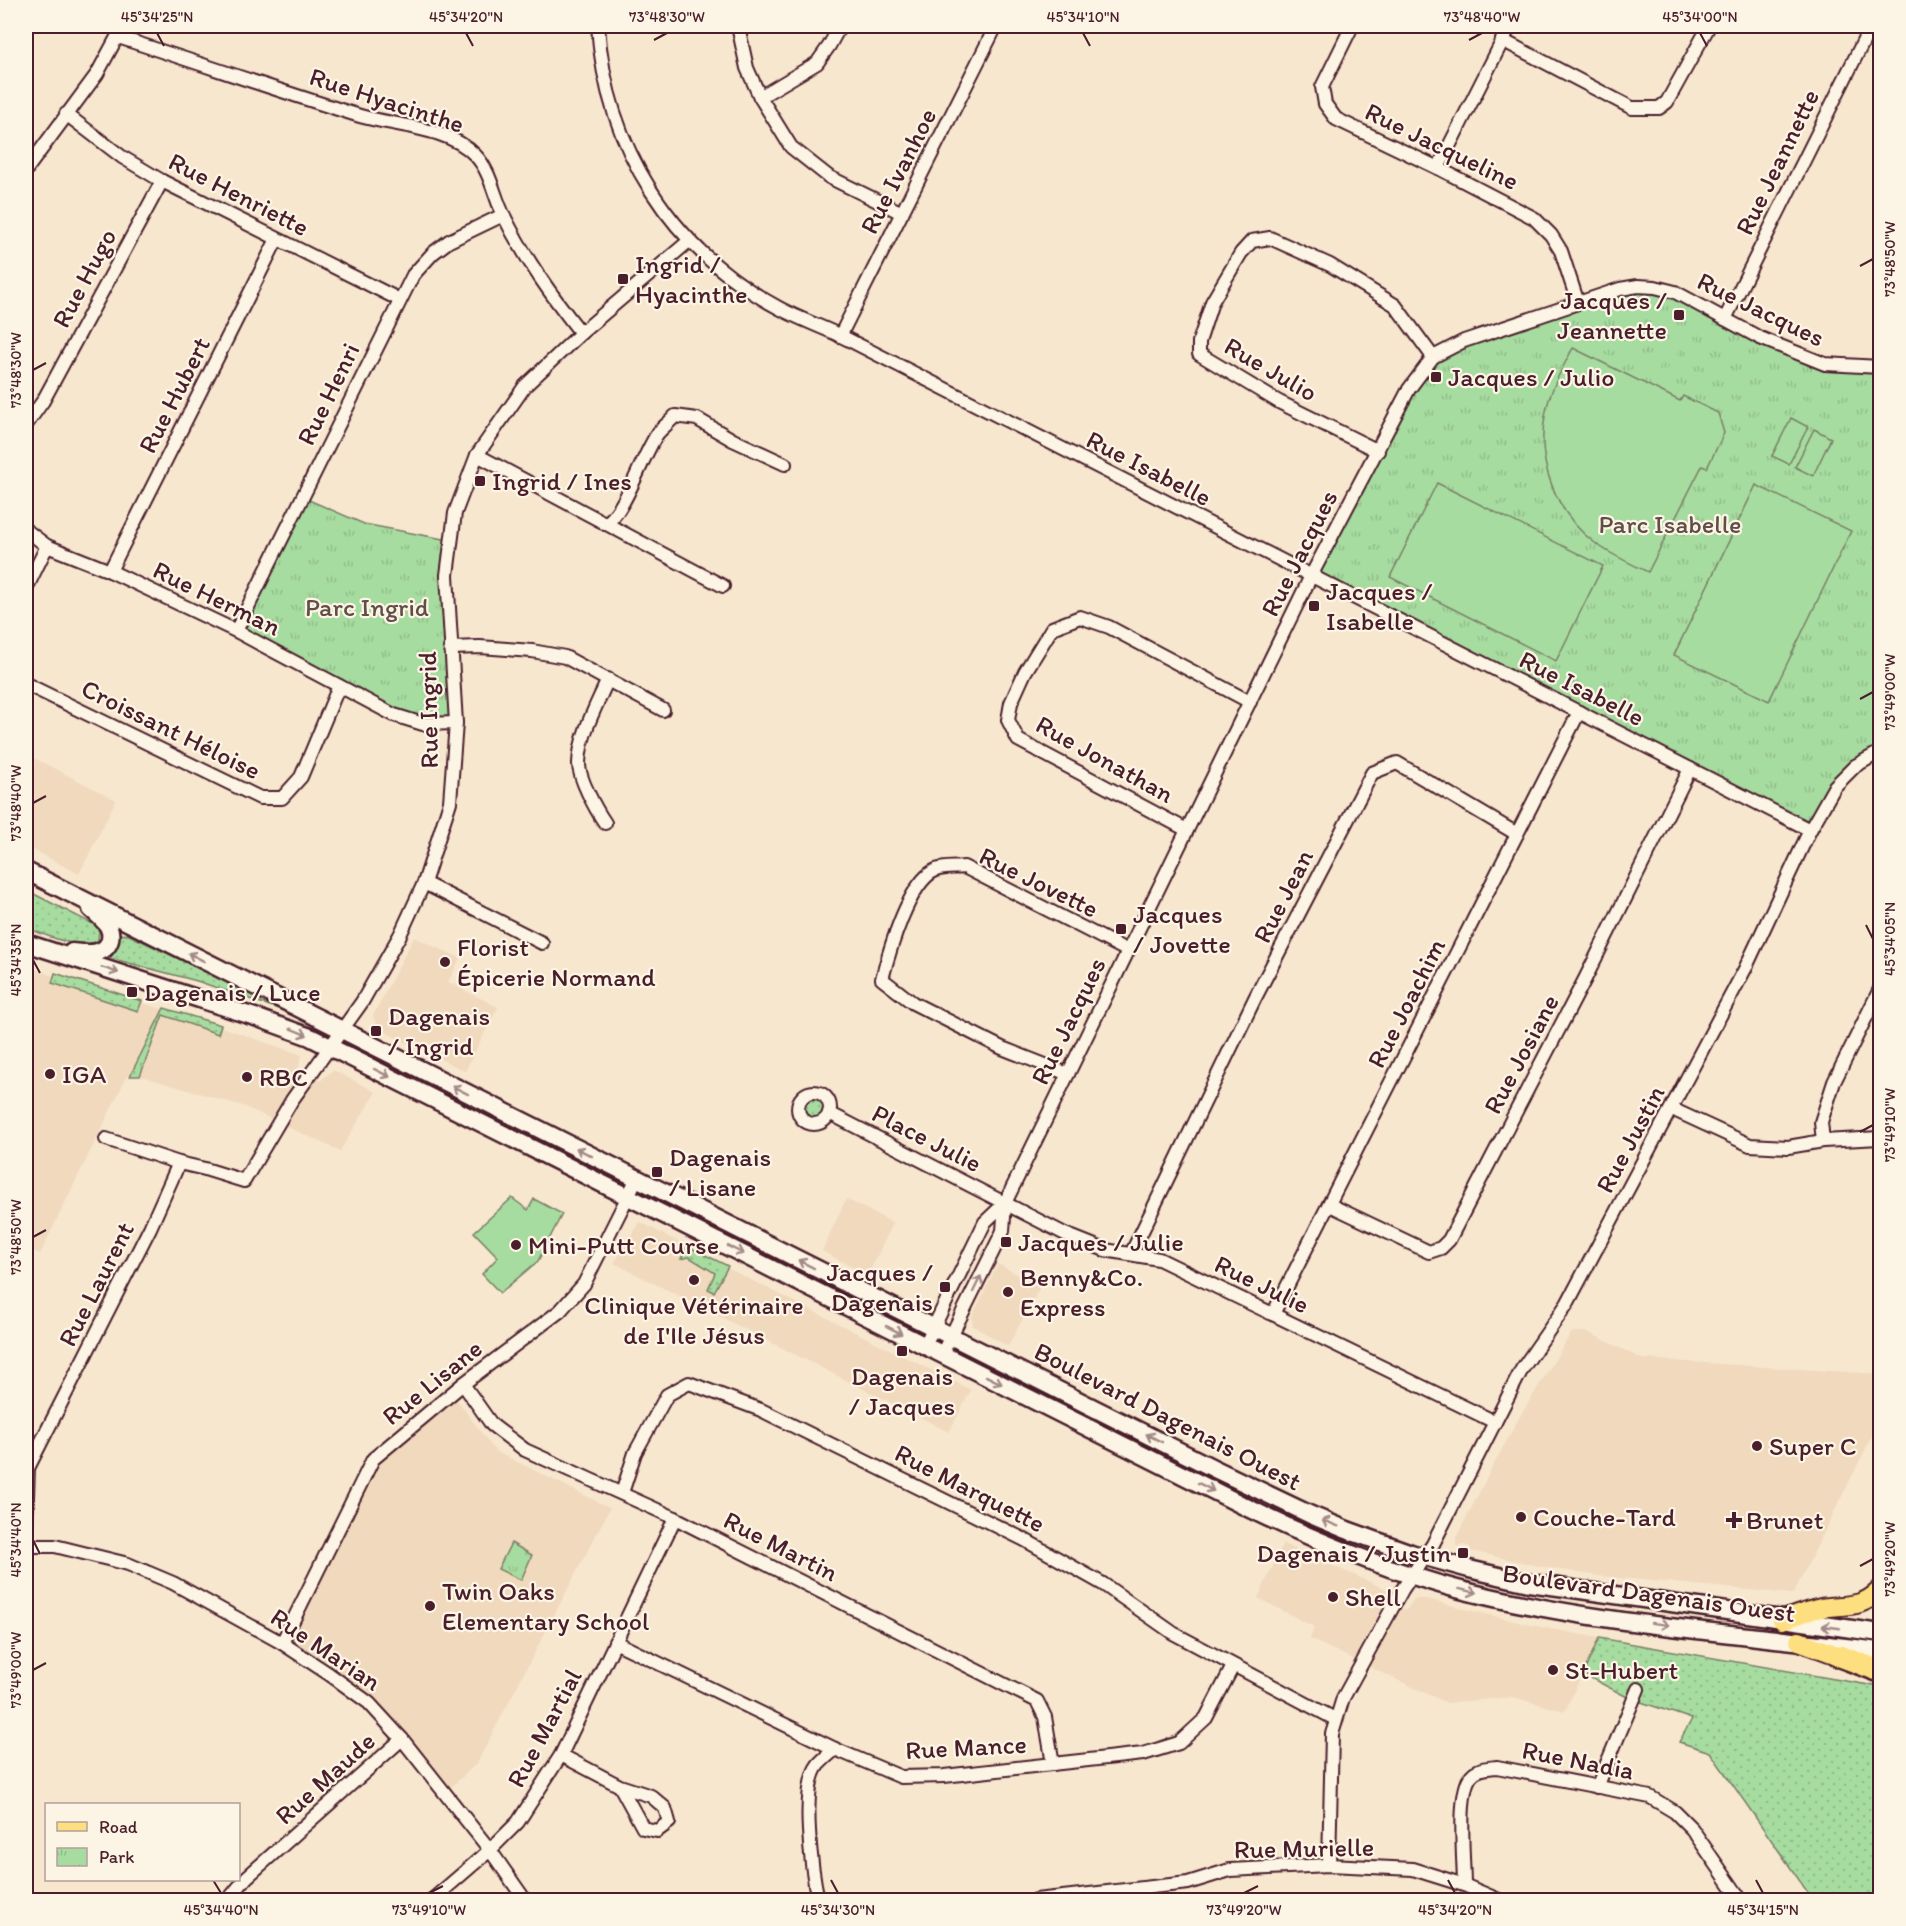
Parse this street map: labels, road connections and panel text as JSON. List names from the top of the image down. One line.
{"streets":{"main road":["Boulevard Dagenais Ouest"],"street":["Rue Hyacinthe","Rue Jacqueline","Rue Jeannette","Rue Ivanhoe","Rue Henriette","Rue Hugo","Rue Jacques","Rue Julio","Rue Henri","Rue Hubert","Rue Isabelle","Rue Herman","Rue Ingrid","Croissant Héloise","Rue Jonathan","Rue Jovette","Rue Jean","Rue Joachim","Rue Josiane","Place Julie","Rue Justin","Rue Laurent","Rue Julie","Rue Lisane","Rue Marquette","Rue Martin","Rue Marian","Rue Martial","Rue Mance","Rue Nadia","Rue Maude","Rue Murielle"]},"crossings":[["Rue Hyacinthe","Rue Henri"],["Rue Hyacinthe","Rue Ingrid"],["Rue Jacqueline","Rue Jacques"],["Rue Jeannette","Rue Jacques"],["Rue Ivanhoe","Rue Isabelle"],["Rue Henriette","Rue Hugo"],["Rue Henriette","Rue Henri"],["Rue Henriette","Rue Hubert"],["Rue Jacques","Rue Julio"],["Rue Jacques","Rue Isabelle"],["Rue Jacques","Rue Jonathan"],["Rue Jacques","Rue Jovette"],["Rue Jacques","Place Julie"],["Rue Jacques","Rue Julie"],["Rue Jacques","Boulevard Dagenais Ouest"],["Rue Henri","Rue Herman"],["Rue Hubert","Rue Herman"],["Rue Isabelle","Rue Ingrid"],["Rue Isabelle","Rue Joachim"],["Rue Isabelle","Rue Josiane"],["Rue Isabelle","Rue Justin"],["Rue Herman","Rue Ingrid"],["Rue Herman","Croissant Héloise"],["Rue Ingrid","Rue Laurent"],["Rue Ingrid","Boulevard Dagenais Ouest"],["Rue Jean","Rue Joachim"],["Rue Jean","Rue Julie"],["Rue Joachim","Rue Josiane"],["Rue Joachim","Rue Julie"],["Place Julie","Rue Julie"],["Rue Justin","Rue Julie"],["Rue Justin","Boulevard Dagenais Ouest"],["Rue Lisane","Boulevard Dagenais Ouest"],["Rue Lisane","Rue Martin"],["Rue Lisane","Rue Marian"],["Rue Marquette","Rue Martin"],["Rue Marquette","Rue Mance"],["Rue Martin","Rue Martial"],["Rue Martin","Rue Mance"],["Rue Marian","Rue Martial"],["Rue Marian","Rue Maude"],["Rue Martial","Rue Mance"],["Rue Nadia","Rue Murielle"]],"parks":["Parc Isabelle","Parc Ingrid"],"places":{"transit":["Ingrid / Hyacinthe","Jacques / Jeannette","Jacques / Julio","Ingrid / Ines","Jacques / Isabelle","Jacques / Jovette","Dagenais / Luce","Dagenais / Ingrid","Dagenais / Lisane","Jacques / Julie","Jacques / Dagenais","Dagenais / Jacques","Dagenais / Justin"],"other":["Florist Épicerie Normand","IGA","RBC","Mini-Putt Course","Clinique Vétérinaire de I'Ile Jésus","Benny&Co. Express","Super C","Couche-Tard","Shell","Twin Oaks Elementary School","St-Hubert"],"health":["Brunet"]},"legend":["Road","Park"],"coordinates":["45°34'25\"N","45°34'20\"N","73°48'30\"W","45°34'10\"N","73°48'40\"W","45°34'00\"N","73°48'50\"W","73°49'00\"W","45°34'05\"N","45°34'35\"N","73°49'10\"W","45°34'40\"N","73°49'20\"W","45°34'30\"N","45°34'15\"N"]}
